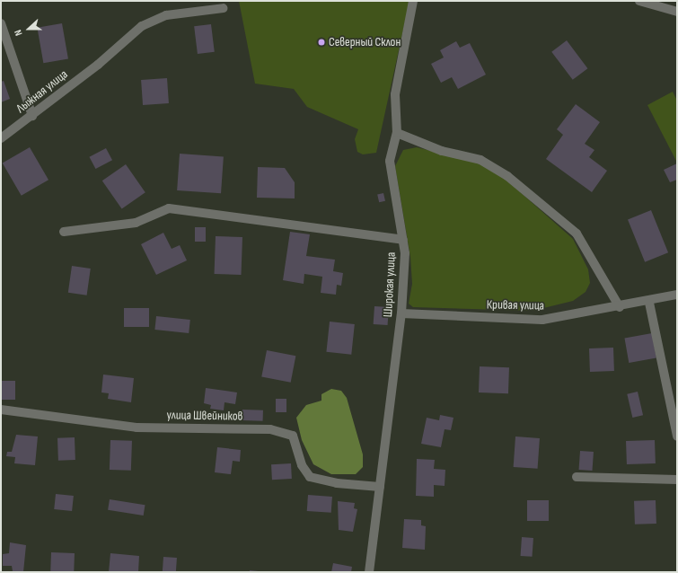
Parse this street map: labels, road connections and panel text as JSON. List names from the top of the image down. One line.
{"streets":{"street":["Лыжная улица","Широкая улица","Кривая улица","улица Швейников"]},"crossings":[["Широкая улица","Кривая улица"],["Широкая улица","улица Швейников"]],"places":["Северный Склон"],"north":"left"}
